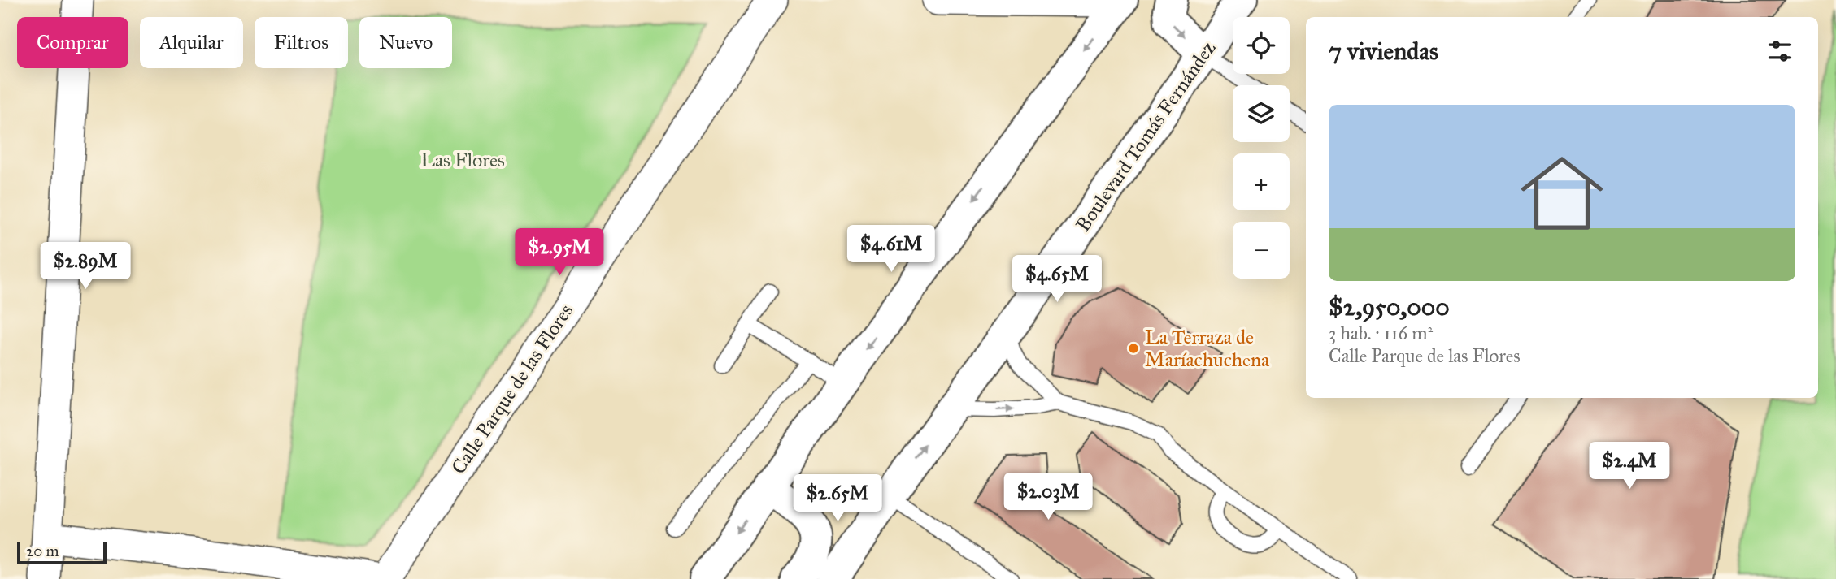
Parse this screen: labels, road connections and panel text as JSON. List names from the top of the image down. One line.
{"streets":{"main road":["Boulevard Tomás Fernández"],"street":["Calle Parque de las Flores"]},"parks":["Las Flores"],"places":["La Terraza de Maríachuchena"],"scale_bar":"20 m","page":{"map_buttons":["+","−"],"chip":["Comprar","Alquilar","Filtros","Nuevo"],"heading":"7 viviendas","list":[{"name":"$2,950,000","note":"3 hab. · 116 m² · Calle Parque de las Flores"}],"price":["$4.61M","$2.95M","$2.89M","$4.65M","$2.4M","$2.03M","$2.65M"],"scale":"20 m"}}
